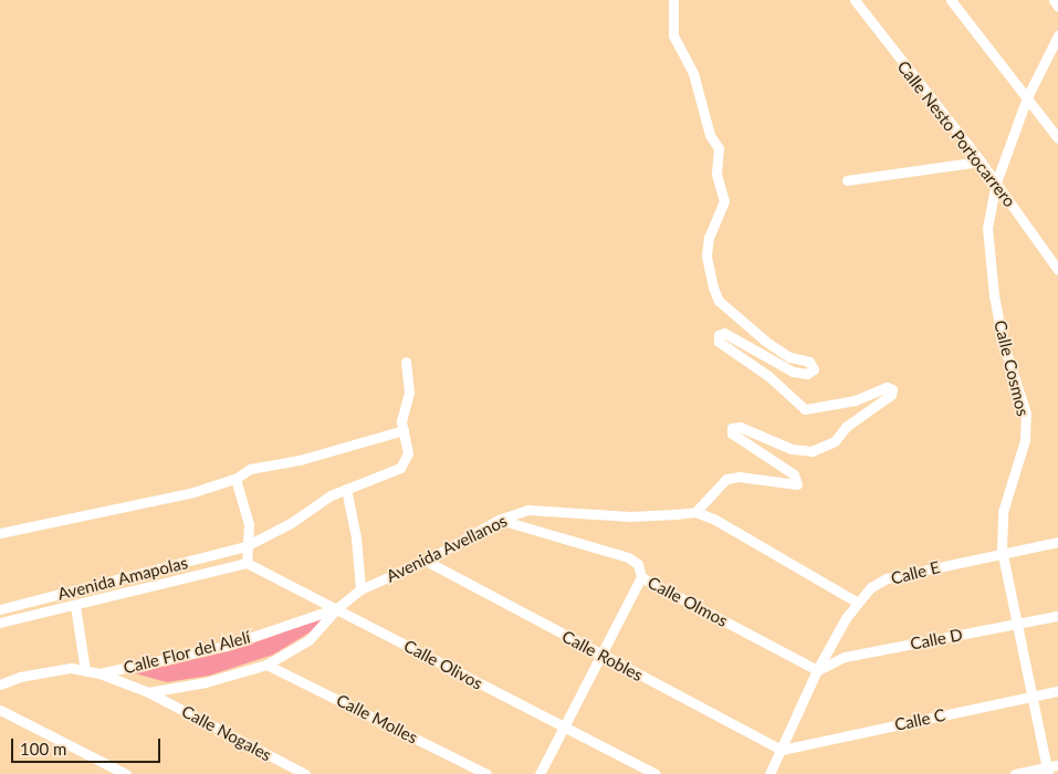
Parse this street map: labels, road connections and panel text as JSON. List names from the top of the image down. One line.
{"streets":{"street":["Calle Nesto Portocarrero","Calle Cosmos","Avenida Avellanos","Calle E","Avenida Amapolas","Calle Olmos","Calle D","Calle Flor del Alelí","Calle Robles","Calle Olivos","Calle Molles","Calle C","Calle Nogales"]},"crossings":[["Calle Nesto Portocarrero","Calle Cosmos"],["Calle Cosmos","Calle E"],["Calle Cosmos","Calle D"],["Calle Cosmos","Calle C"],["Avenida Avellanos","Calle Olmos"],["Avenida Avellanos","Calle Flor del Alelí"],["Avenida Avellanos","Calle Robles"],["Avenida Avellanos","Calle Olivos"],["Avenida Avellanos","Calle Molles"],["Avenida Avellanos","Calle Nogales"],["Calle E","Calle Olmos"],["Calle E","Calle D"],["Calle E","Calle Robles"],["Calle E","Calle C"],["Avenida Amapolas","Calle Olivos"],["Calle Olmos","Calle D"],["Calle Flor del Alelí","Calle Olivos"],["Calle Robles","Calle C"]],"scale_bar":"100 m"}
